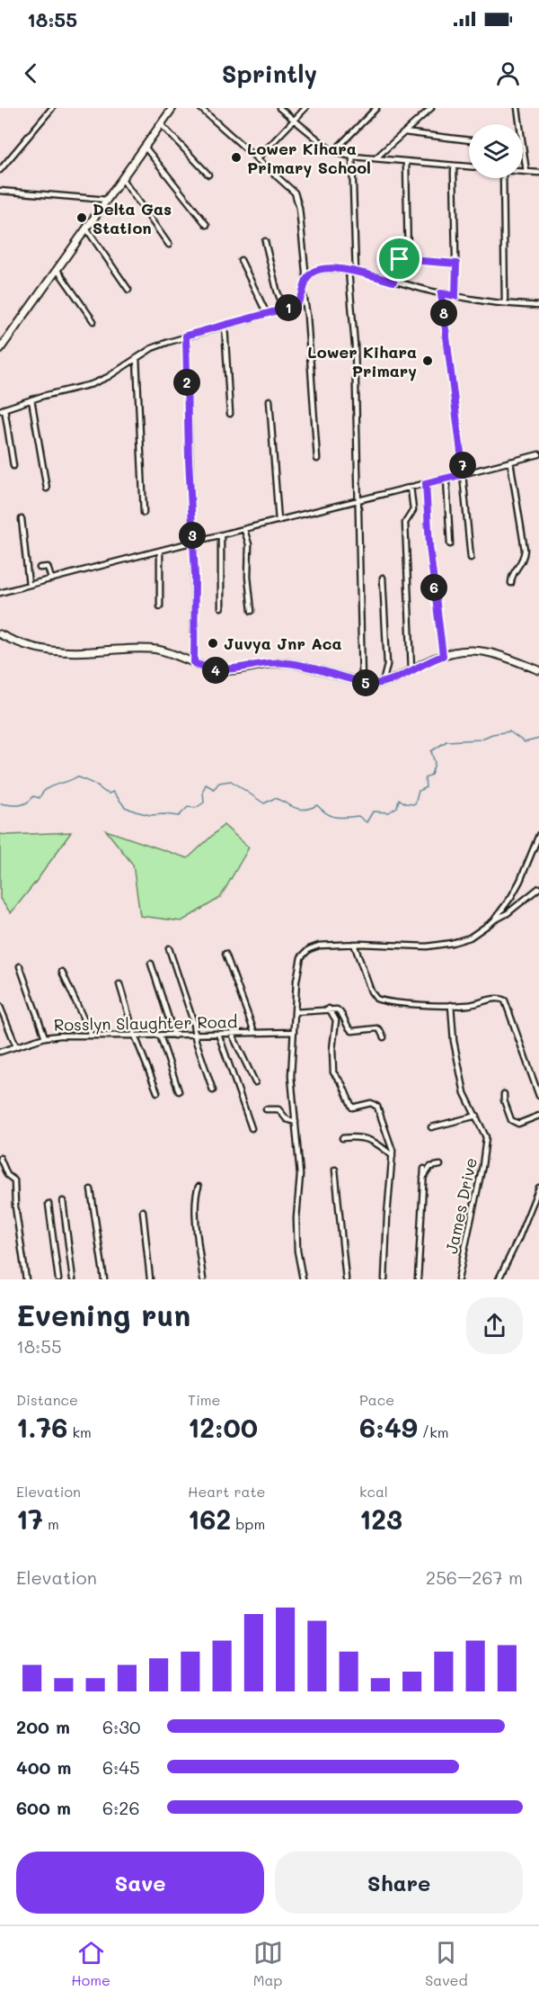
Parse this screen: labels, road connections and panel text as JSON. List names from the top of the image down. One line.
{"streets":{"street":["Rosslyn Slaughter Road","James Drive"]},"places":["Lower Kihara Primary School","Delta Gas Station","Lower Kihara Primary","Juvya Jnr Aca"],"page":{"status":"18:55","header":"Sprintly","pins":["1","8","2","7","3","6","4","5"],"heading":["Evening run","18:55"],"stats":[["Distance","1.76 km"],["Time","12:00"],["Pace","6:49 /km"],["Elevation","17 m"],["Heart rate","162 bpm"],["kcal","123"]],"chart":["Elevation","256–267 m"],"list":[{"name":"200 m","note":"6:30"},{"name":"400 m","note":"6:45"},{"name":"600 m","note":"6:26"}],"buttons":["Save","Share"],"tabs":["Home","Map","Saved"]}}
